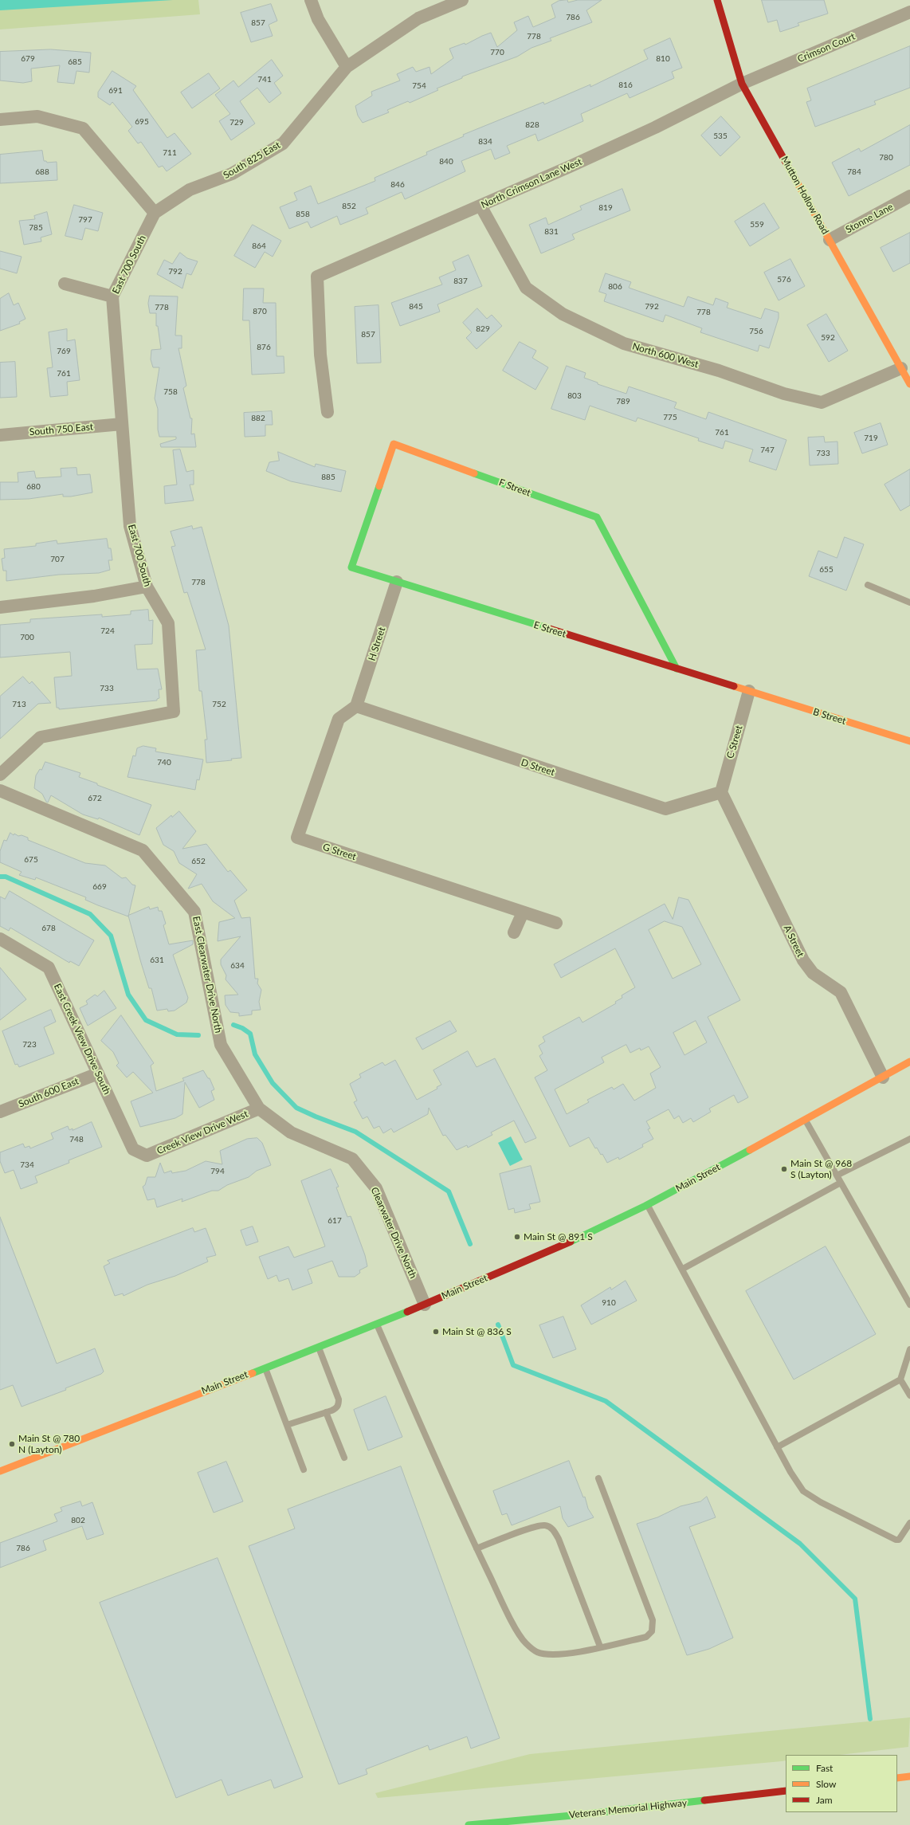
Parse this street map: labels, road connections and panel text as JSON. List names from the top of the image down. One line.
{"streets":{"main road":["Mutton Hollow Road","F Street","E Street","B Street","Main Street","Veterans Memorial Highway"],"street":["Crimson Court","South 825 East","North Crimson Lane West","Stonne Lane","East 700 South","North 600 West","South 750 East","H Street","C Street","D Street","G Street","A Street","East Clearwater Drive North","East Creek View Drive South","South 600 East","Creek View Drive West","Clearwater Drive North"]},"crossings":[["Crimson Court","North Crimson Lane West"],["Crimson Court","Mutton Hollow Road"],["South 825 East","East 700 South"],["North Crimson Lane West","Mutton Hollow Road"],["North Crimson Lane West","North 600 West"],["Mutton Hollow Road","Stonne Lane"],["Mutton Hollow Road","North 600 West"],["East 700 South","South 750 East"],["F Street","E Street"],["E Street","H Street"],["E Street","B Street"],["E Street","C Street"],["H Street","D Street"],["H Street","G Street"],["B Street","C Street"],["C Street","D Street"],["C Street","A Street"],["D Street","G Street"],["D Street","A Street"],["A Street","Main Street"],["East Clearwater Drive North","Creek View Drive West"],["East Clearwater Drive North","Clearwater Drive North"],["East Creek View Drive South","South 600 East"],["East Creek View Drive South","Creek View Drive West"],["Creek View Drive West","Clearwater Drive North"],["Main Street","Clearwater Drive North"]],"places":["Main St @ 968 S (Layton)","Main St @ 891 S","Main St @ 836 S","Main St @ 780 N (Layton)"],"house_numbers":["786","857","778","770","679","810","685","741","816","754","691","695","729","828","535","834","711","780","840","688","784","846","852","819","858","797","559","785","831","864","792","576","837","806","845","792","778","870","778","829","756","857","592","876","769","761","758","803","789","775","882","761","719","747","733","885","680","707","655","778","724","700","733","713","752","740","672","675","652","669","678","631","634","723","748","734","794","617","910","802","786"],"legend":["Fast","Slow","Jam"]}
